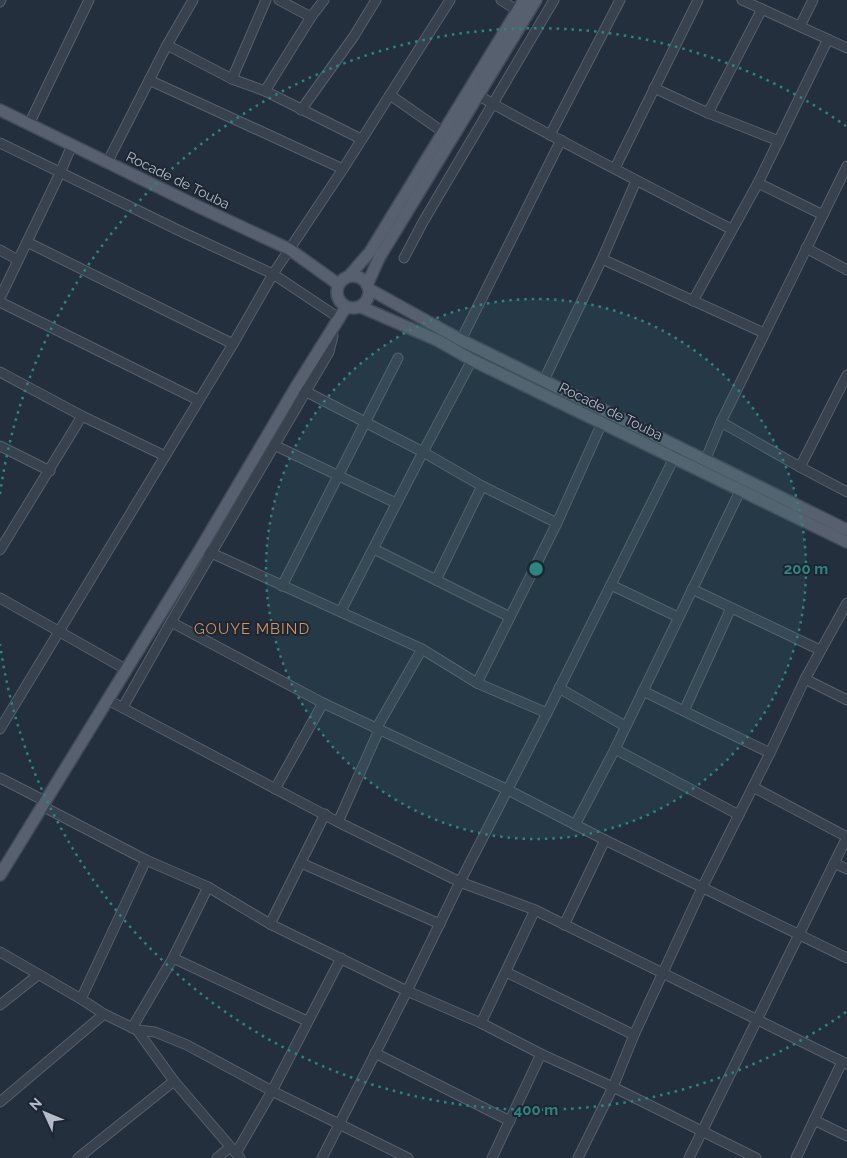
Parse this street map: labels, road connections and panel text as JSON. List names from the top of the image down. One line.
{"streets":{"main road":["Rocade de Touba"]},"districts":["GOUYE MBIND"],"north":"top left","rings":["200 m","400 m"]}
